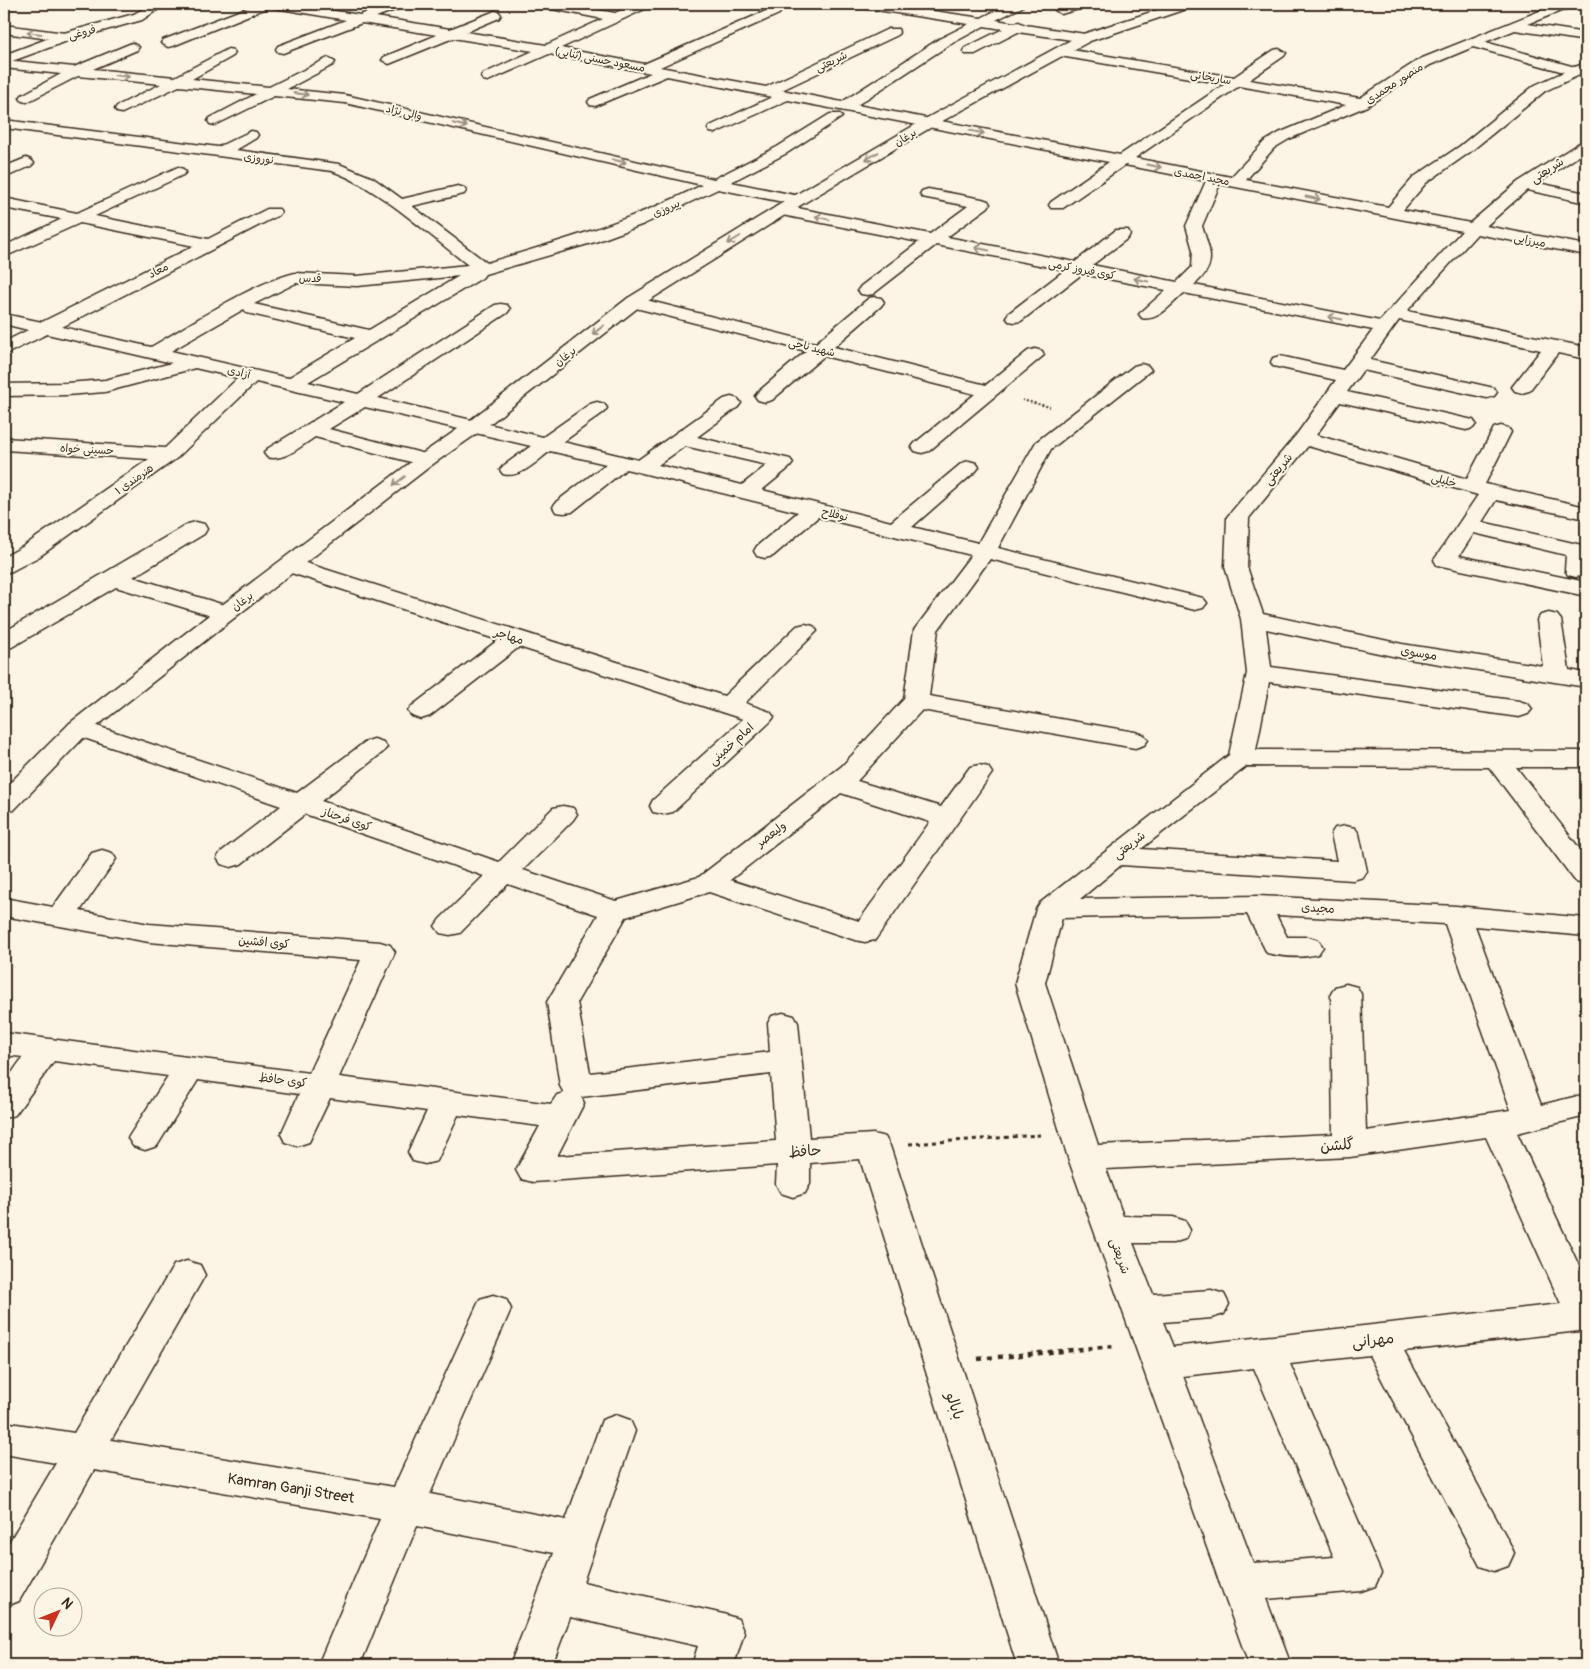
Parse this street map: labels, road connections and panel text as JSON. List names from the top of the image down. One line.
{"streets":{"street":["فروغی","مسعود حسنی (ثنایی)","شریعتی","ساریخانی","منصور محمدی","والی نژاد","برغان","نوروزی","مجید احمدی","پیروزی","میرزایی","کوی فیروز کرمی","معاد","قدس","شهید ناحی","آزادی","حسینی خواه","هنرمندی ۱","خلیلی","نوفلاح","مهاجر","موسوی","امام خمینی","کوی فرحناز","ولیعصر","مجیدی","کوی افشین","کوی حافظ","گلشن","حافظ","مهرانی","بابالو","Kamran Ganji Street"]},"crossings":[["مسعود حسنی (ثنایی)","شریعتی"],["مسعود حسنی (ثنایی)","برغان"],["مسعود حسنی (ثنایی)","مجید احمدی"],["مسعود حسنی (ثنایی)","پیروزی"],["شریعتی","مجید احمدی"],["شریعتی","میرزایی"],["شریعتی","کوی فیروز کرمی"],["شریعتی","خلیلی"],["شریعتی","موسوی"],["شریعتی","مجیدی"],["شریعتی","گلشن"],["شریعتی","مهرانی"],["ساریخانی","منصور محمدی"],["ساریخانی","برغان"],["منصور محمدی","مجید احمدی"],["والی نژاد","برغان"],["والی نژاد","پیروزی"],["والی نژاد","کوی فیروز کرمی"],["برغان","مجید احمدی"],["برغان","کوی فیروز کرمی"],["برغان","شهید ناحی"],["برغان","آزادی"],["برغان","نوفلاح"],["برغان","مهاجر"],["برغان","کوی فرحناز"],["نوروزی","پیروزی"],["نوروزی","قدس"],["مجید احمدی","میرزایی"],["پیروزی","قدس"],["معاد","آزادی"],["قدس","آزادی"],["آزادی","هنرمندی ۱"],["آزادی","نوفلاح"],["حسینی خواه","هنرمندی ۱"],["مهاجر","امام خمینی"],["کوی فرحناز","ولیعصر"],["کوی افشین","کوی حافظ"],["کوی حافظ","حافظ"],["حافظ","بابالو"]],"north":"top right"}
